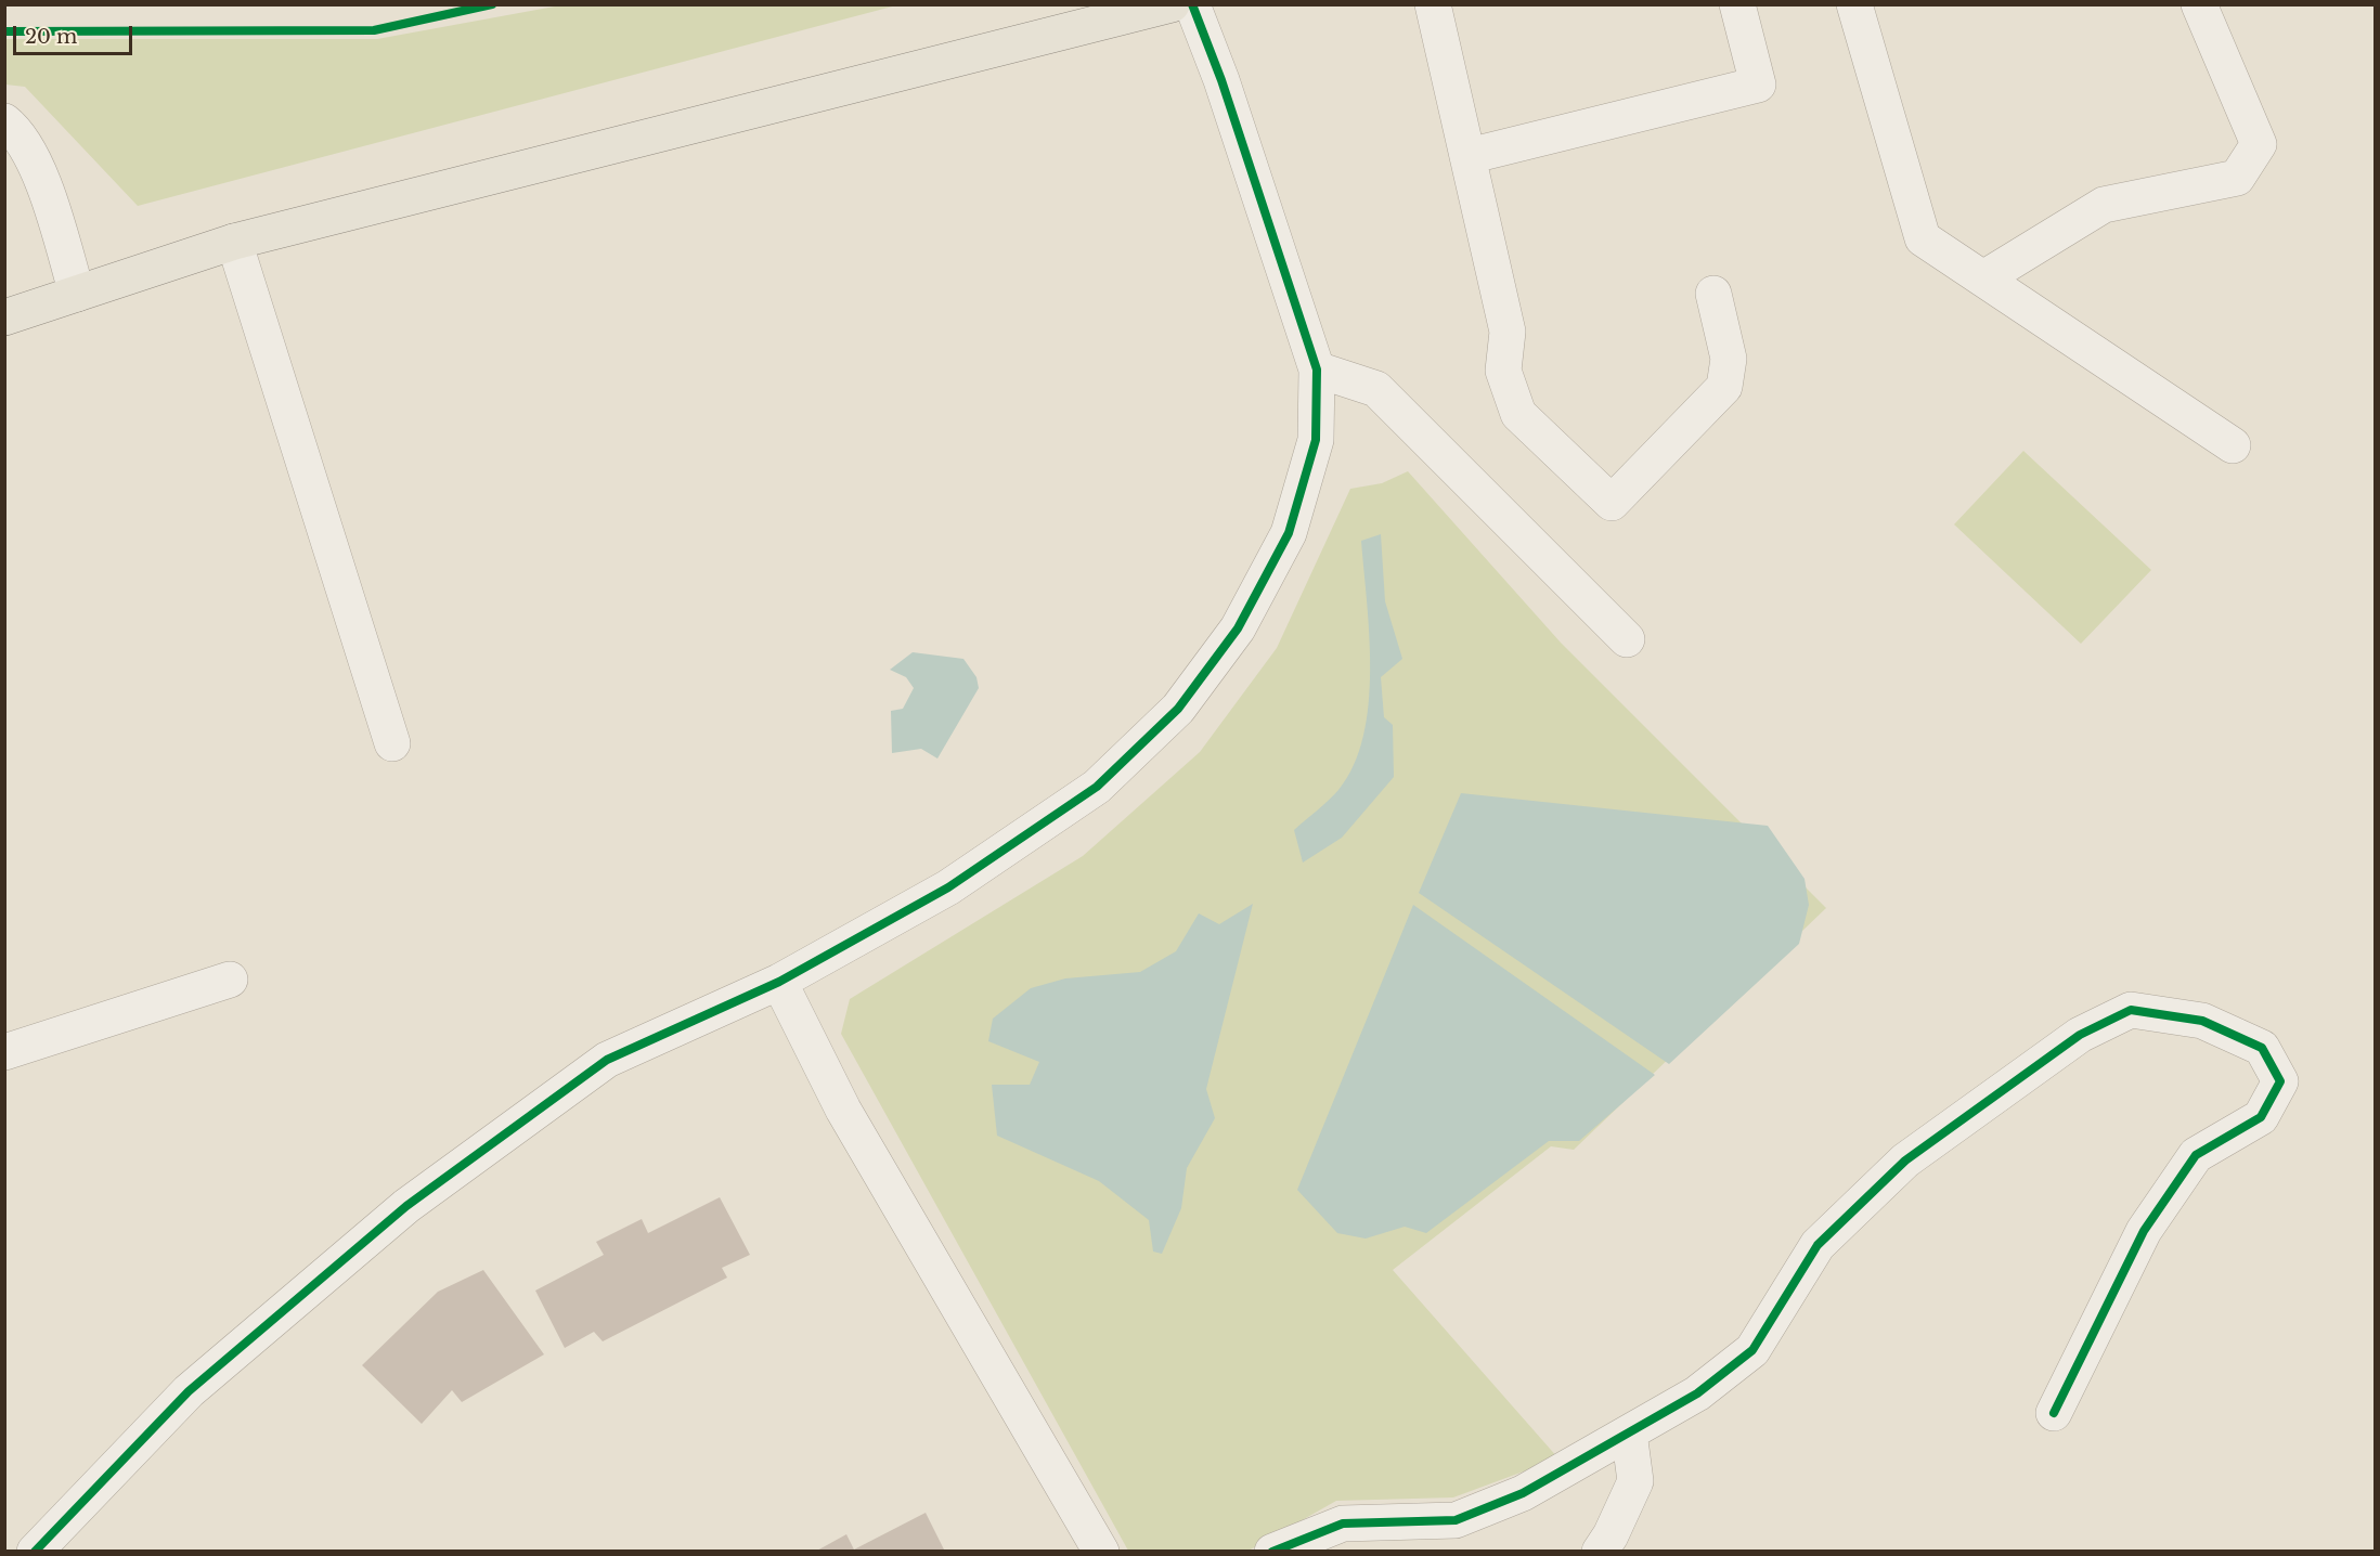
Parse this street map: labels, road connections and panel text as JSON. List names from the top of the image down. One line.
{"scale_bar":"20 m"}
